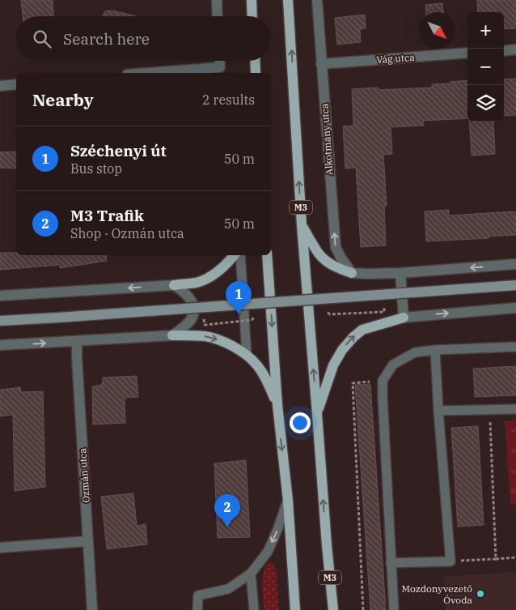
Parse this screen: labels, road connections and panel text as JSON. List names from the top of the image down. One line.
{"streets":{"main road":["M3"],"street":["Vág utca","Alkotmány utca","Ozmán utca"]},"crossings":[["Vág utca","Alkotmány utca"]],"one_way":["Alkotmány utca"],"places":["Mozdonyvezető Óvoda"],"north":"bottom right","page":{"map_buttons":["+","−"],"search":"Search here","heading":["Nearby","2 results"],"list":[{"mark":"1","name":"Széchenyi út","note":"Bus stop","value":"50 m"},{"mark":"2","name":"M3 Trafik","note":"Shop · Ozmán utca","value":"50 m"}],"pins":["1","2"]}}
